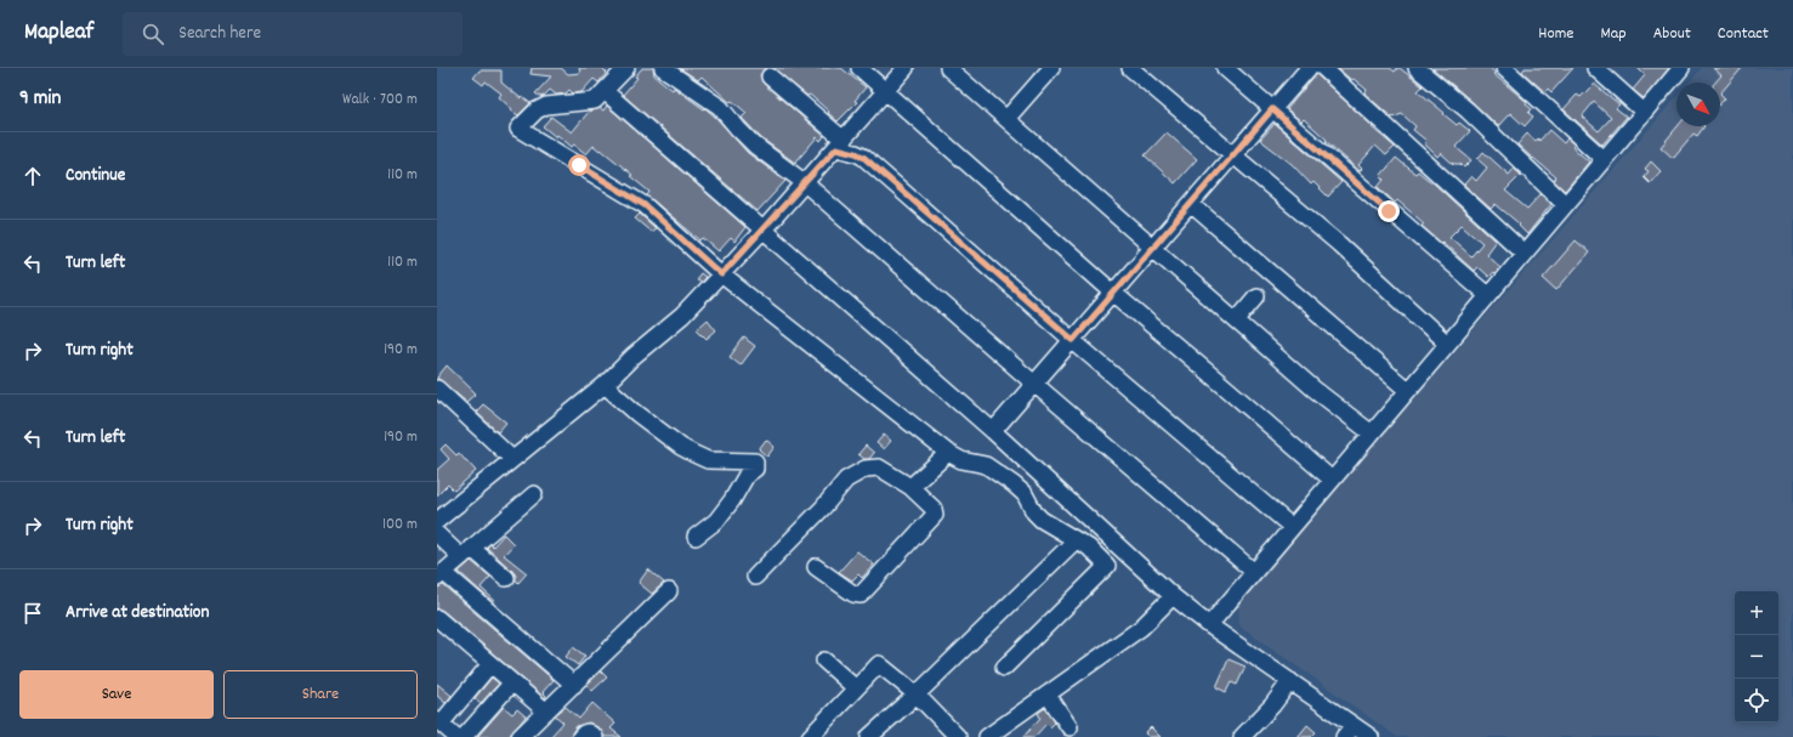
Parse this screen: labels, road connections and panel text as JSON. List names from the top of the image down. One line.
{"north":"bottom right","page":{"header":"Mapleaf","search":"Search here","nav":["Home","Map","About","Contact"],"heading":["9 min","Walk · 700 m"],"list":[["Continue","110 m"],["Turn left","110 m"],["Turn right","190 m"],["Turn left","190 m"],["Turn right","100 m"],"Arrive at destination"],"map_buttons":["+","−"],"buttons":["Save","Share"]}}
